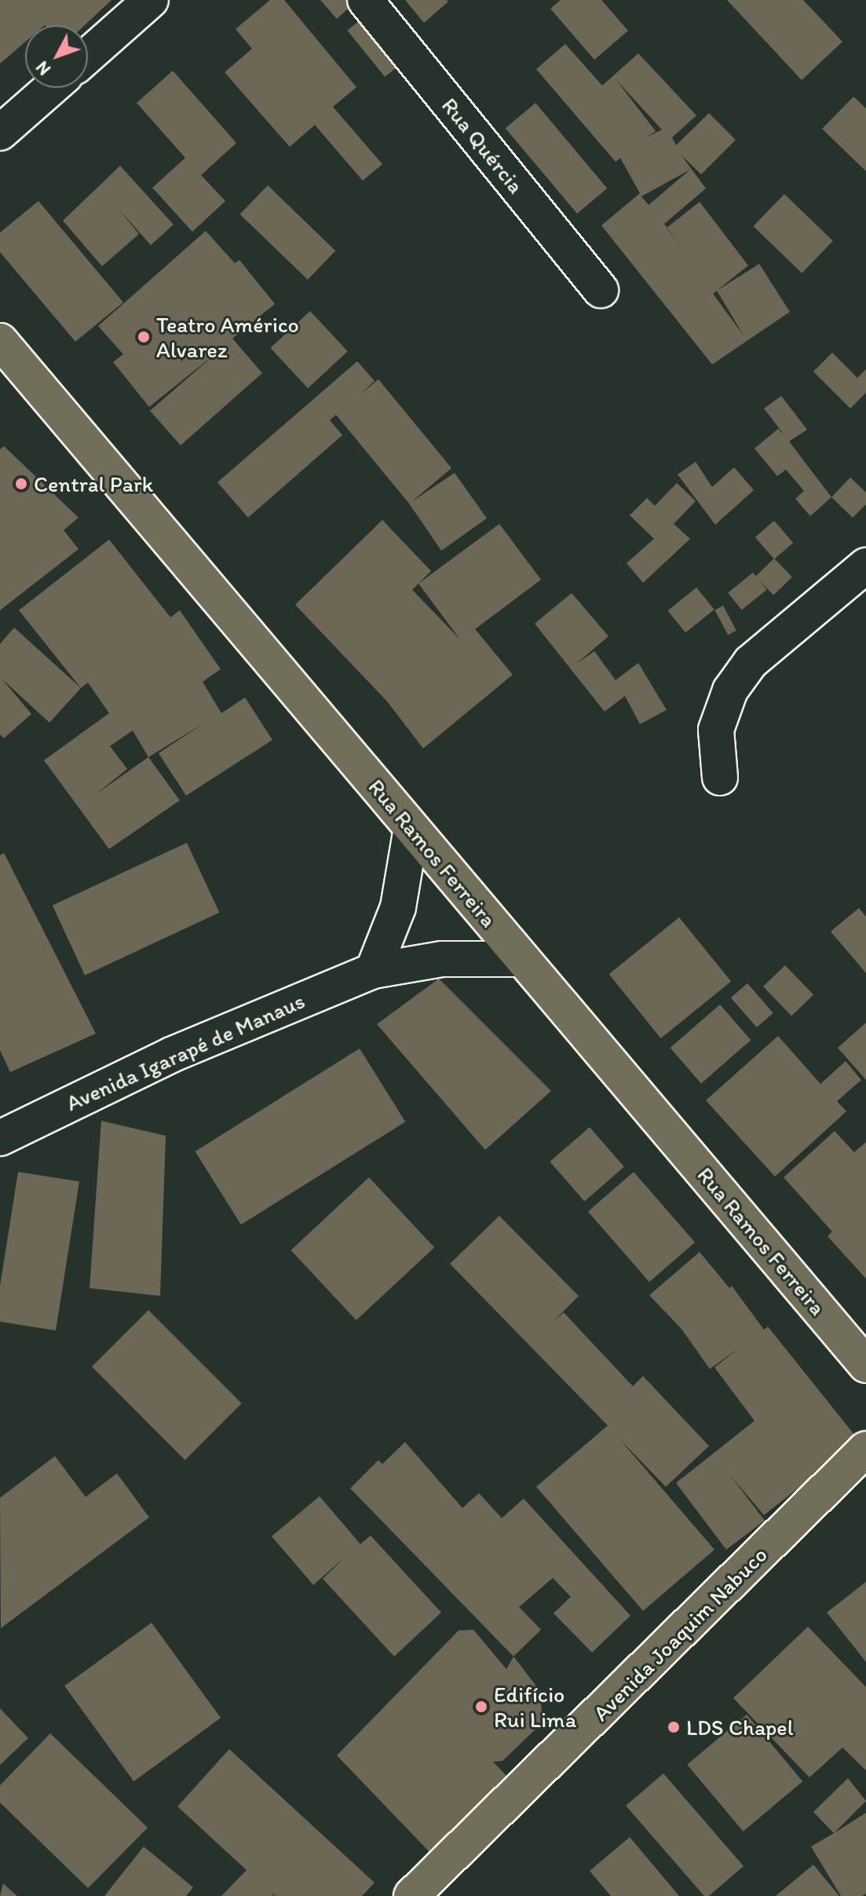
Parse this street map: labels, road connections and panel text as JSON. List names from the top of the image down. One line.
{"streets":{"main road":["Rua Ramos Ferreira","Avenida Joaquim Nabuco"],"street":["Rua Quércia","Avenida Igarapé de Manaus"]},"crossings":[["Rua Ramos Ferreira","Avenida Igarapé de Manaus"]],"places":["Teatro Américo Alvarez","Central Park","Edifício Rui Lima","LDS Chapel"],"north":"bottom left"}
